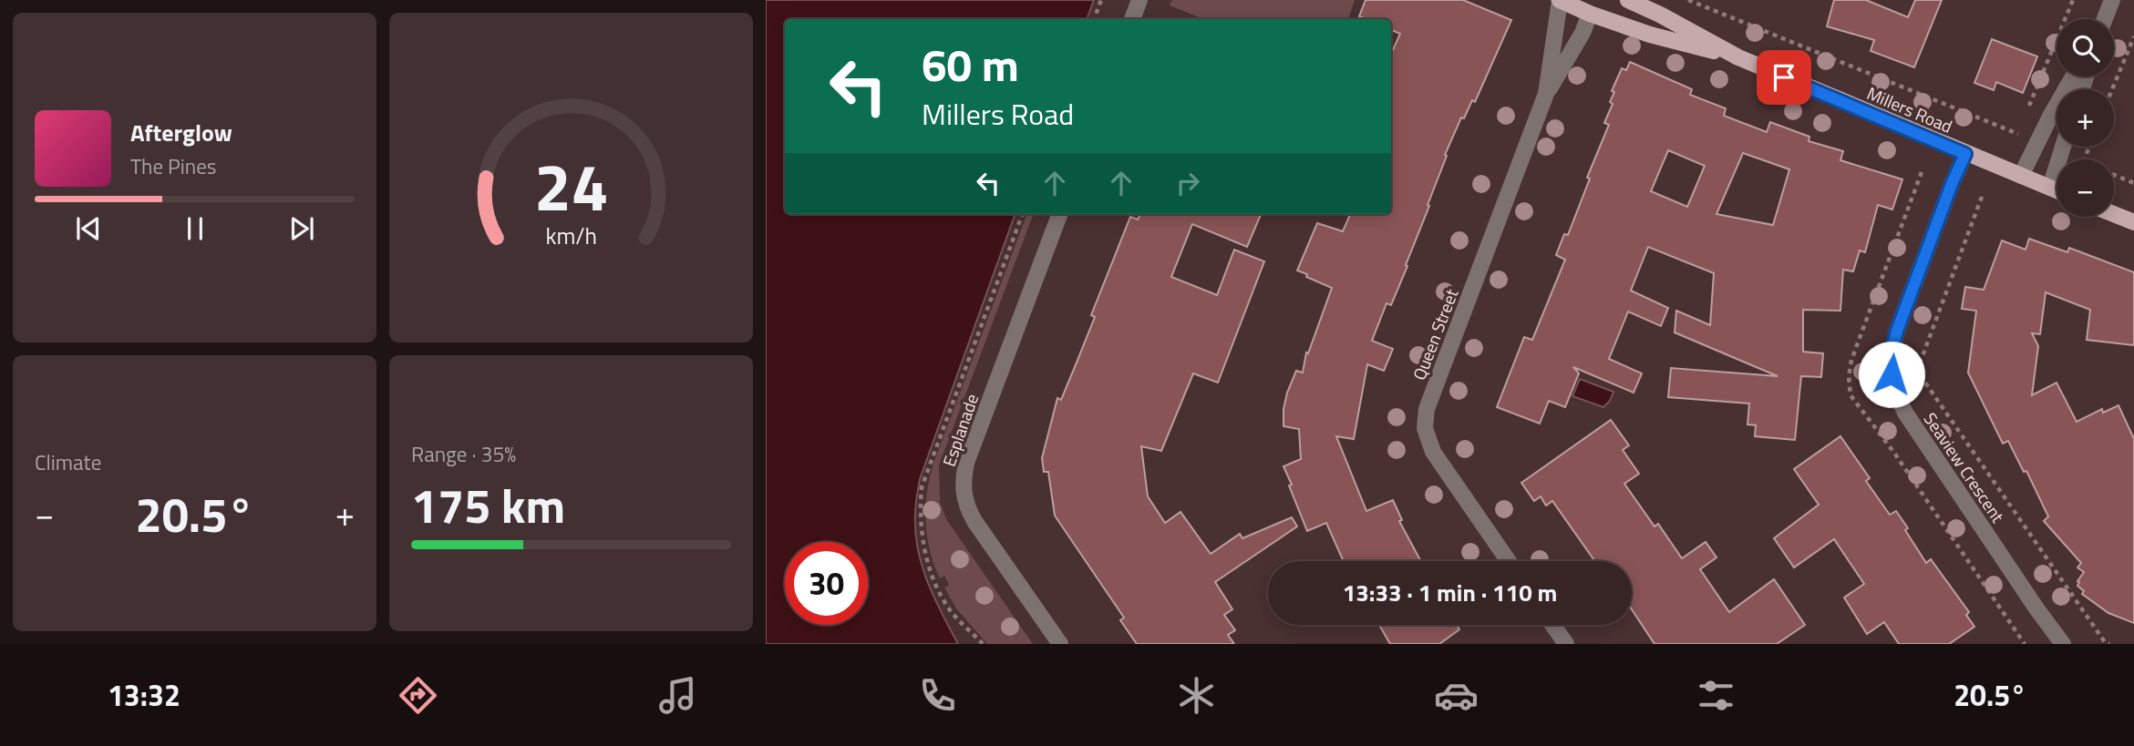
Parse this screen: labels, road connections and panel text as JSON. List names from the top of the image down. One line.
{"streets":{"main road":["Millers Road"],"street":["Queen Street","Esplanade","Seaview Crescent"]},"crossings":[["Millers Road","Queen Street"],["Millers Road","Seaview Crescent"]],"page":{"map_buttons":["+","−"],"turn":["60 m","Millers Road"],"song":["Afterglow","The Pines"],"tile":["Climate",["Range · 35%","175 km"]],"heat":["−","20.5°","+"],"limit":"30","trip":"13:33 · 1 min · 110 m","tabs":["13:32","20.5°"],"gauge":["24","km/h"]}}
